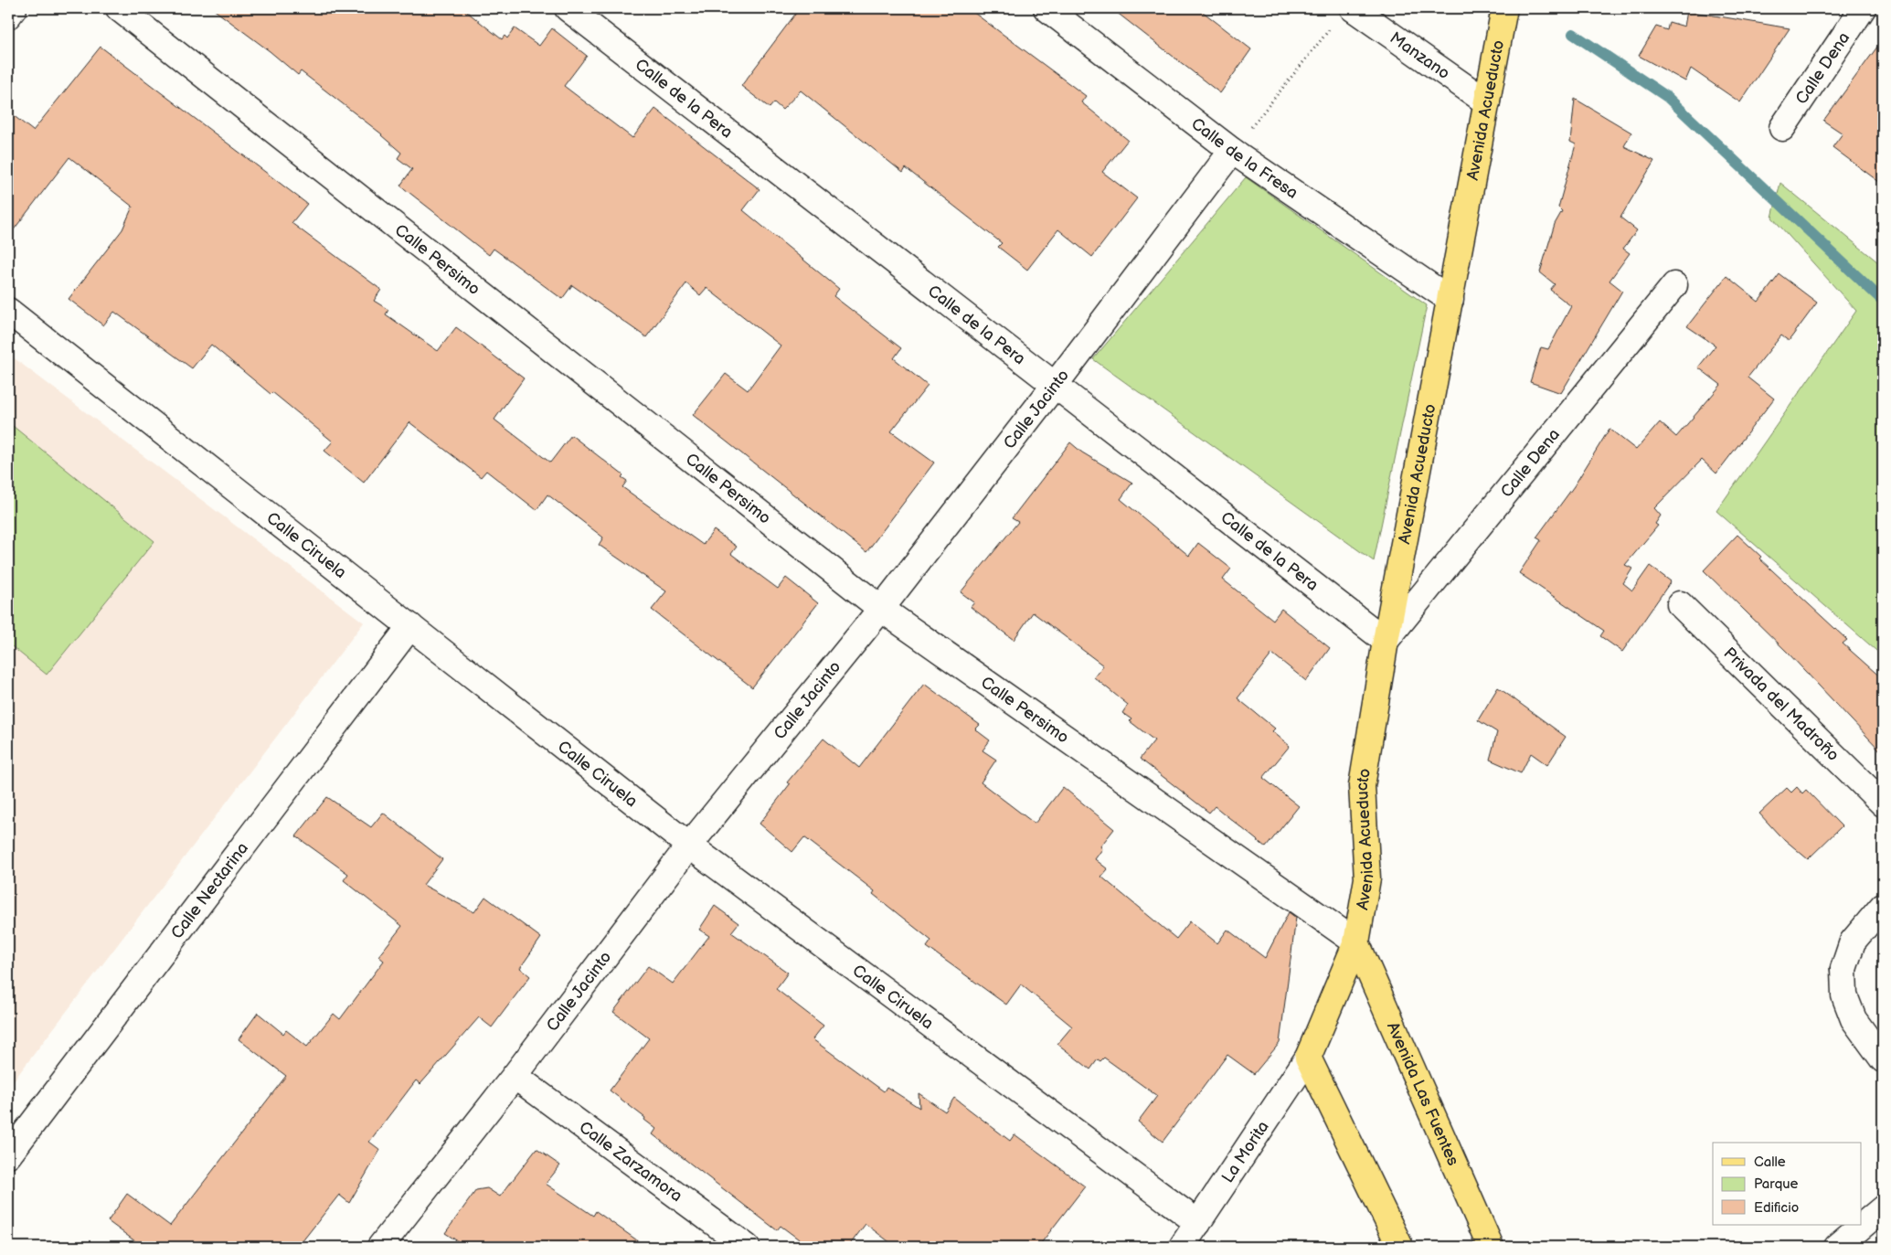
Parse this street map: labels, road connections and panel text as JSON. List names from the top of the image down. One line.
{"streets":{"main road":["Avenida Acueducto","Avenida Las Fuentes"],"street":["Manzano","Calle Dena","Calle de la Pera","Calle de la Fresa","Calle Persimo","Calle Jacinto","Calle Ciruela","Privada del Madroño","Calle Nectarina","La Morita","Calle Zarzamora"]},"crossings":[["Manzano","Avenida Acueducto"],["Calle Dena","Calle de la Pera"],["Calle Dena","Avenida Acueducto"],["Calle de la Pera","Avenida Acueducto"],["Calle de la Pera","Calle Jacinto"],["Avenida Acueducto","Calle de la Fresa"],["Avenida Acueducto","Calle Persimo"],["Avenida Acueducto","Avenida Las Fuentes"],["Avenida Acueducto","La Morita"],["Calle de la Fresa","Calle Jacinto"],["Calle Persimo","Calle Jacinto"],["Calle Persimo","Avenida Las Fuentes"],["Calle Jacinto","Calle Ciruela"],["Calle Jacinto","Calle Zarzamora"],["Calle Ciruela","Calle Nectarina"],["Calle Ciruela","La Morita"]],"legend":["Calle","Parque","Edificio"]}
